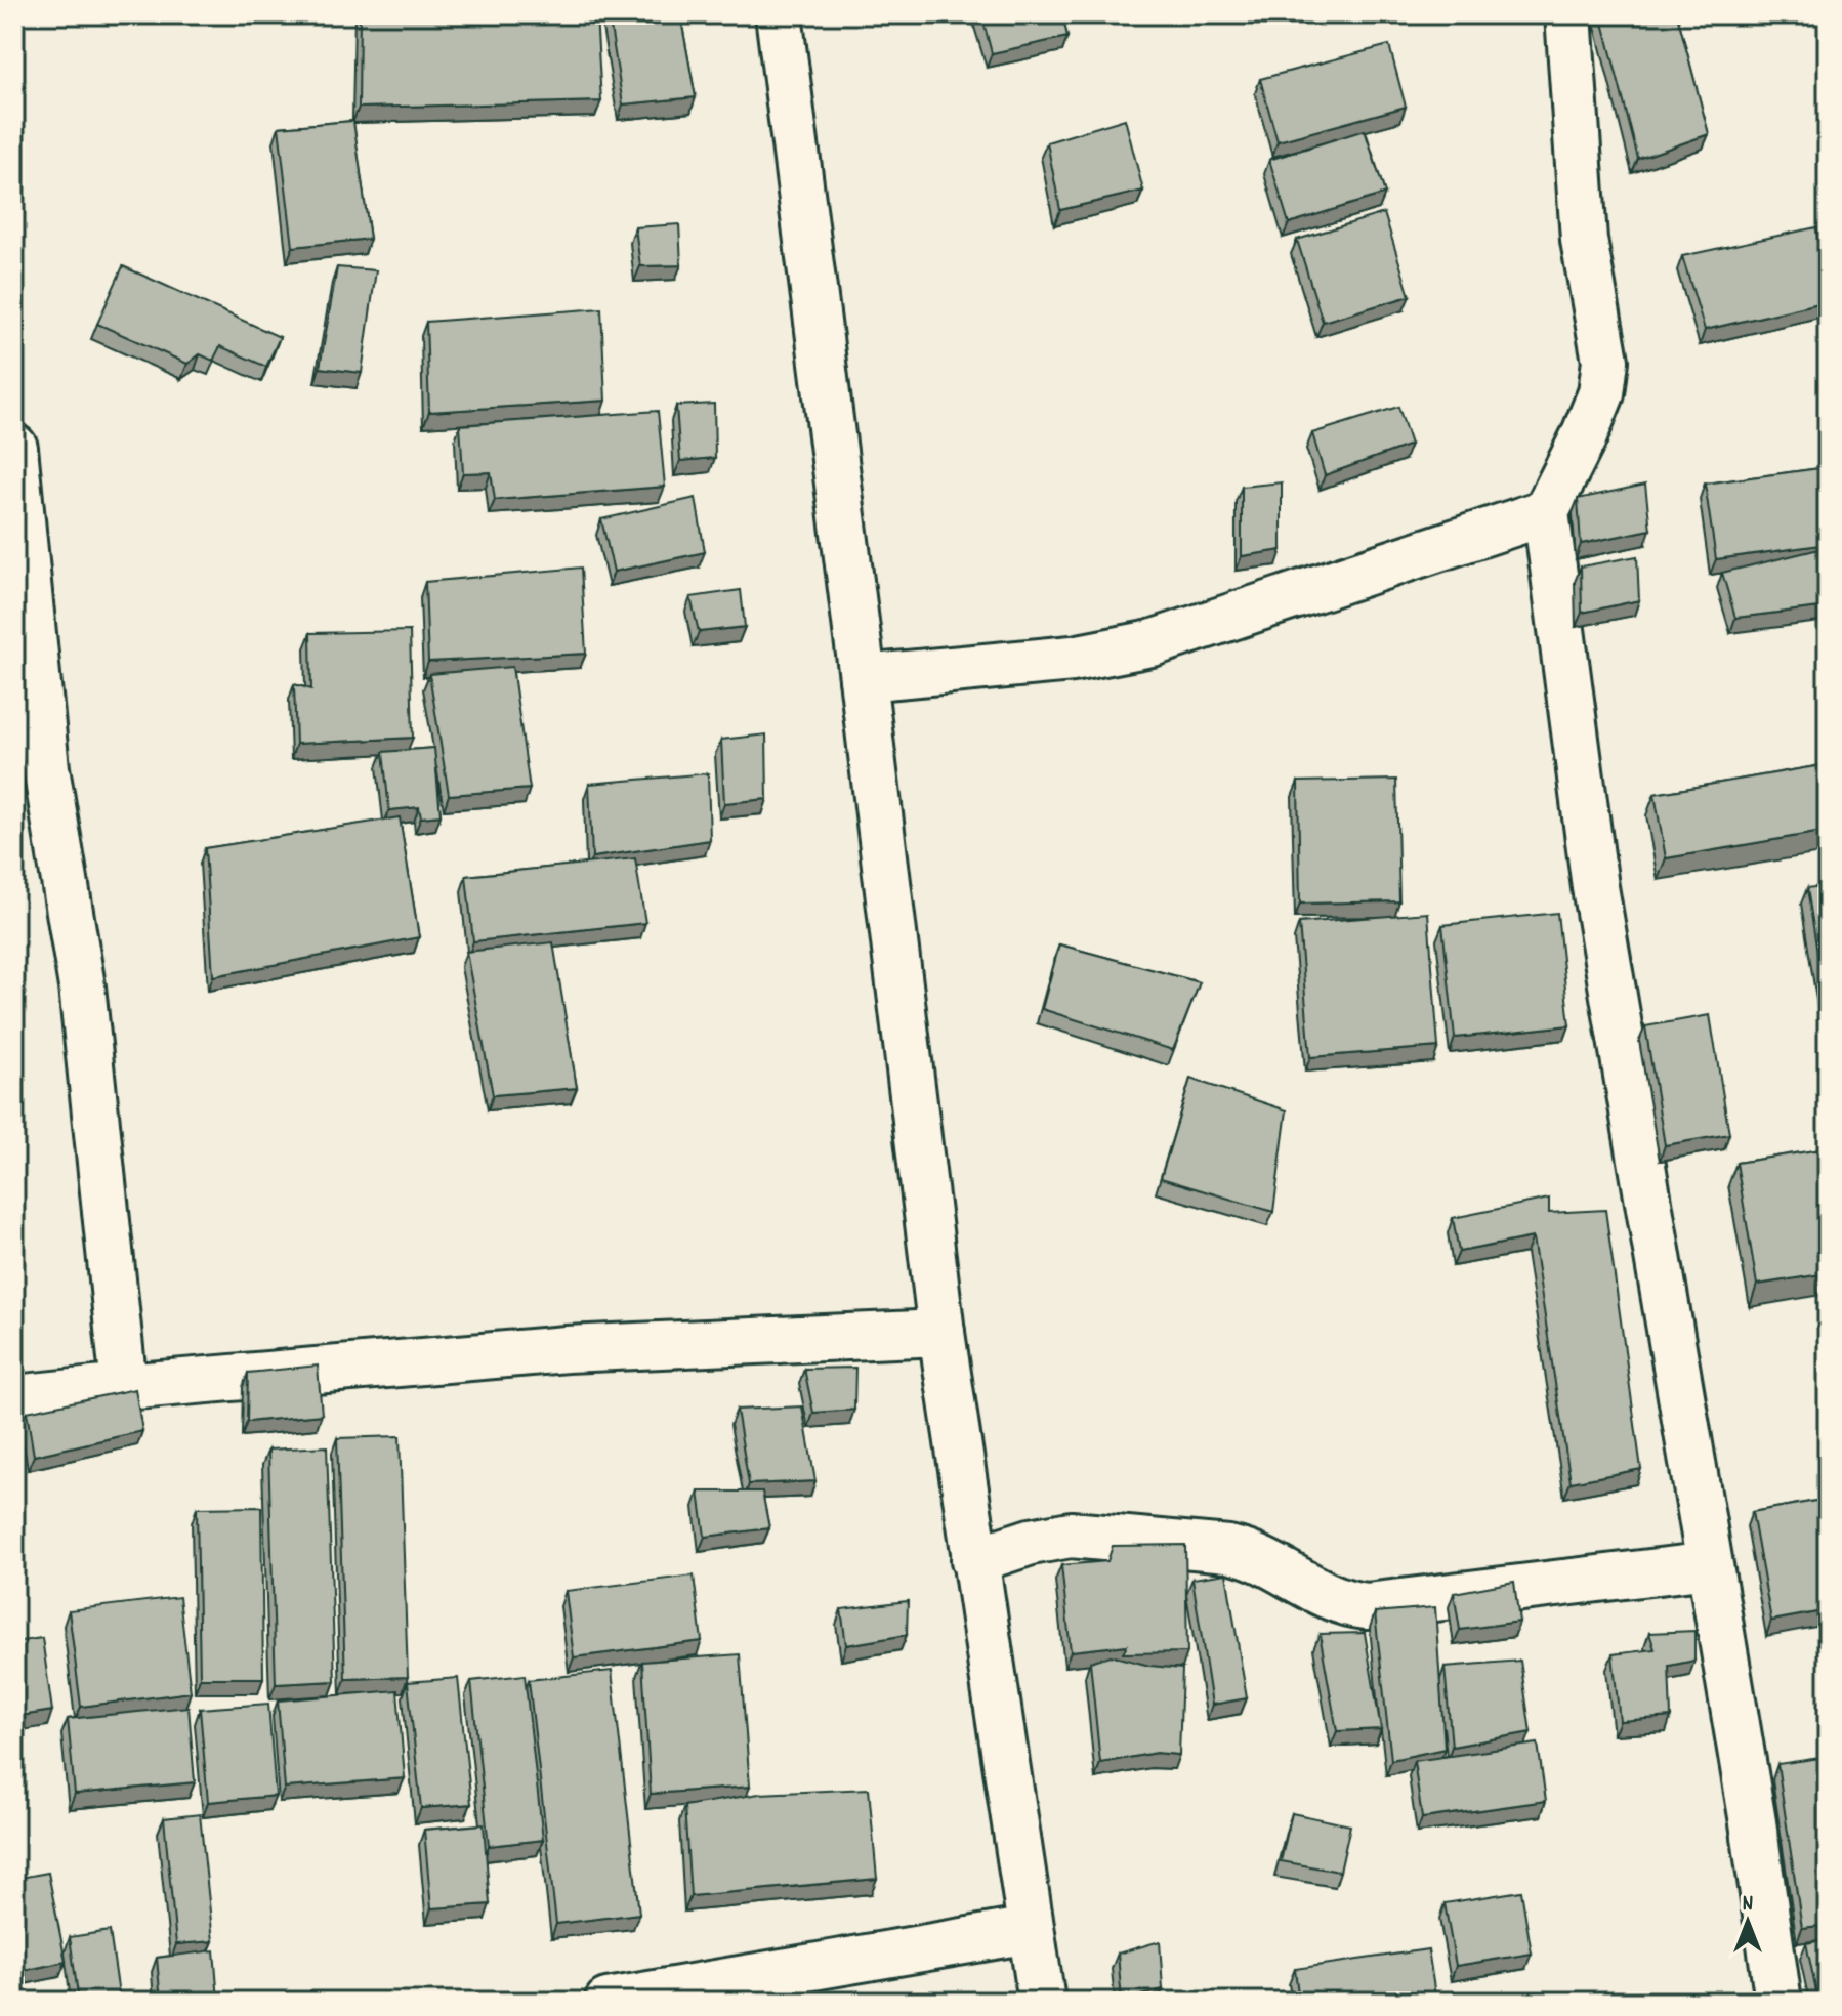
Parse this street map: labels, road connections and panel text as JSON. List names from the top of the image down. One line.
{"north":"top"}
